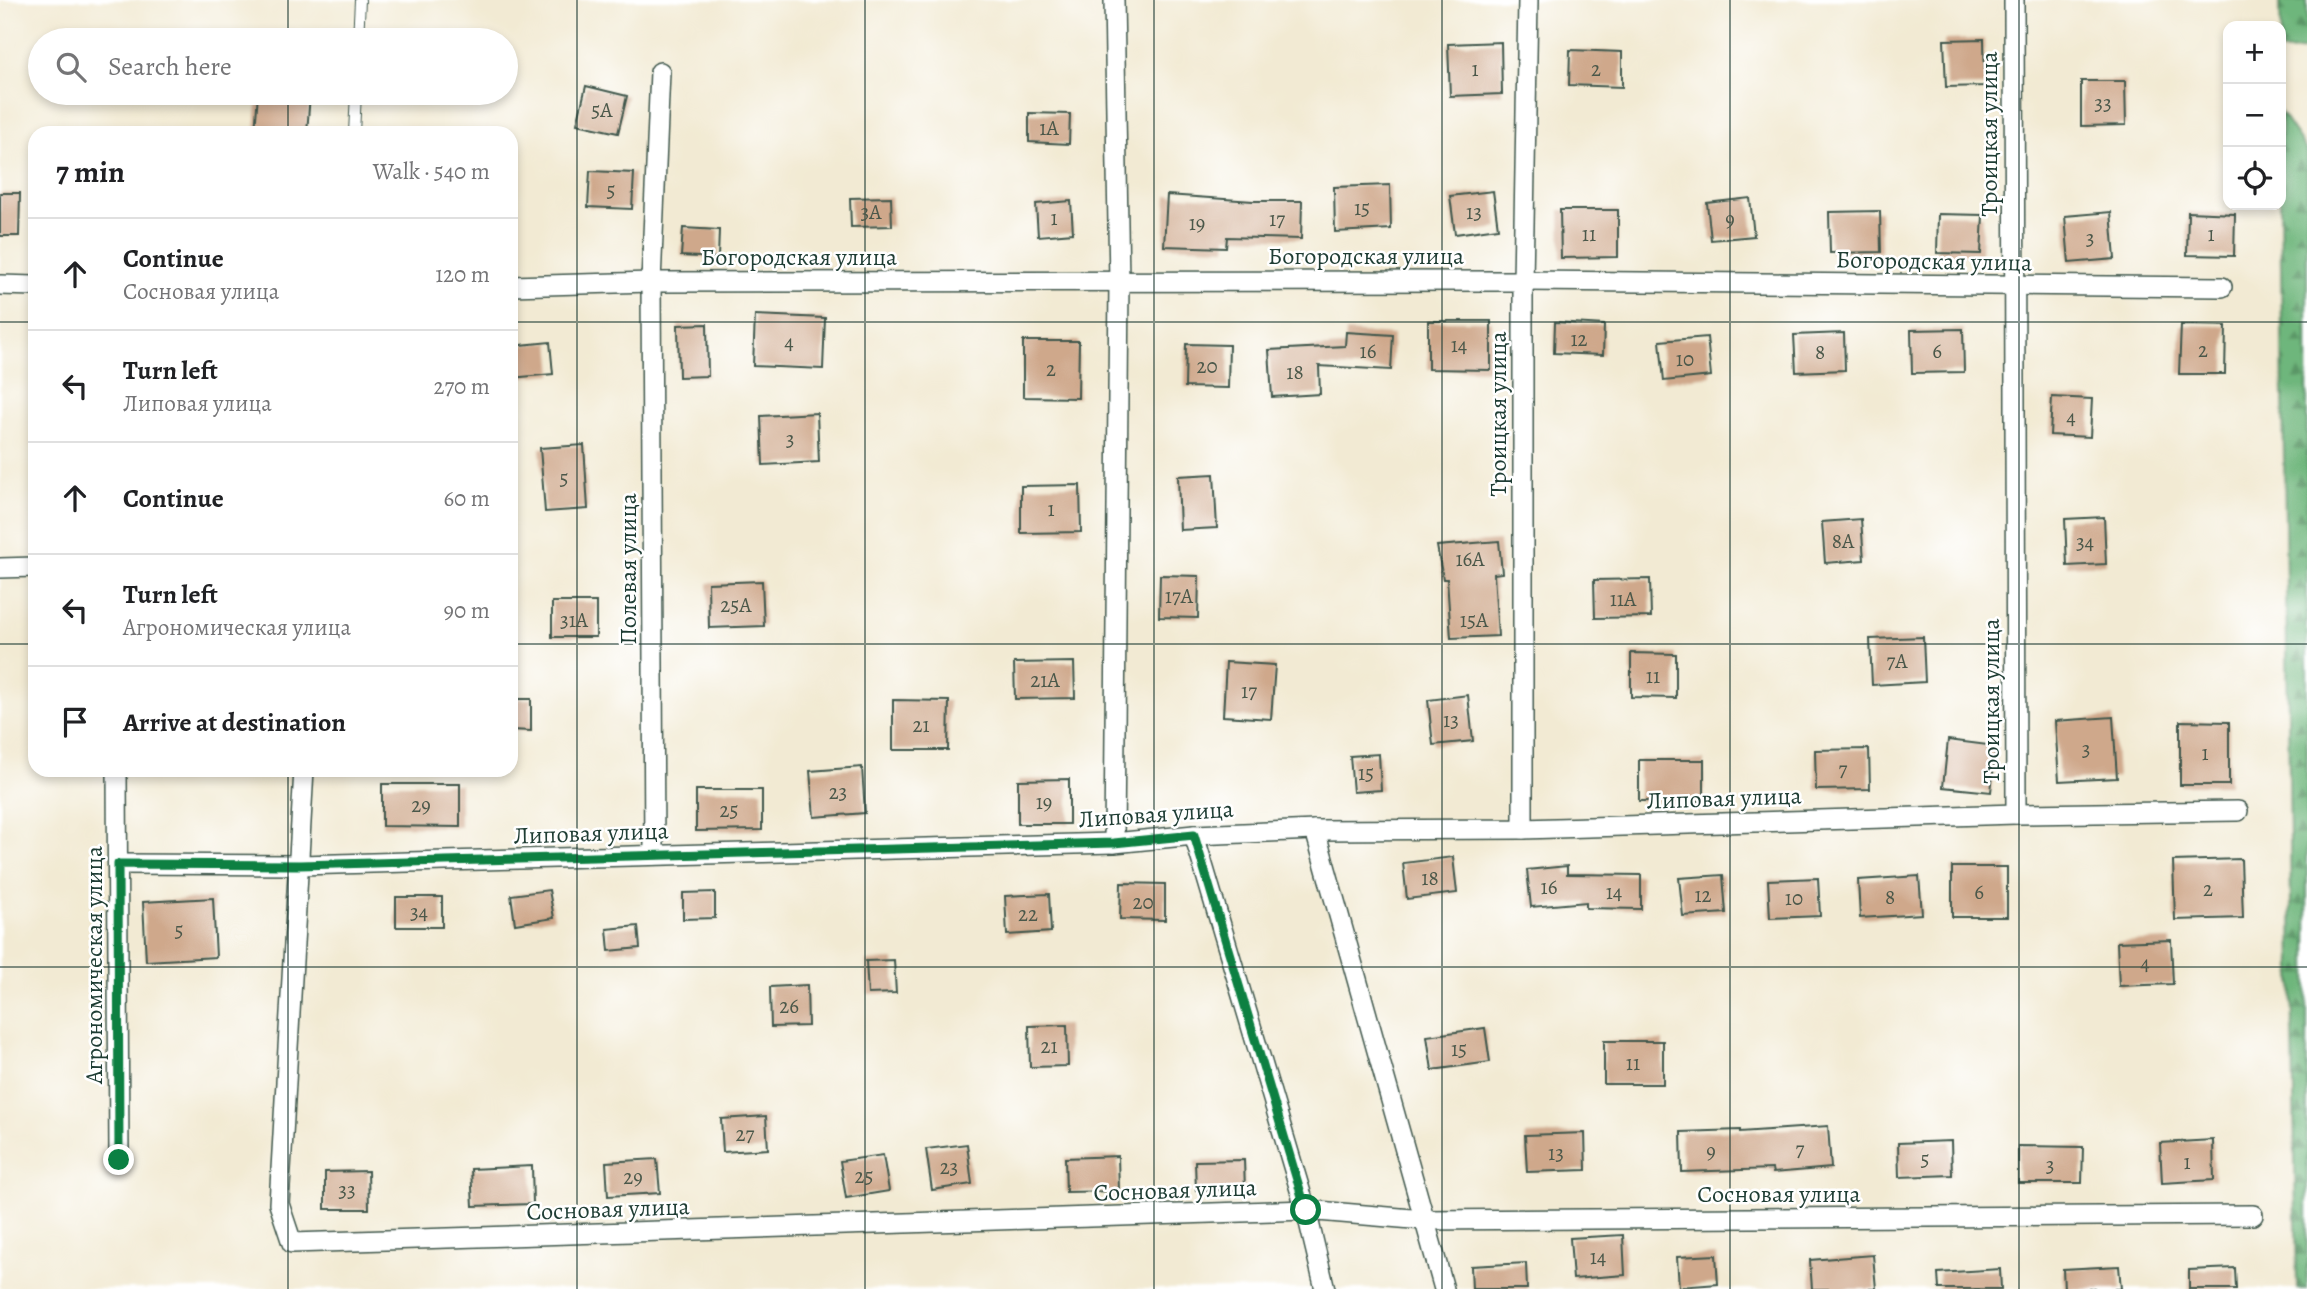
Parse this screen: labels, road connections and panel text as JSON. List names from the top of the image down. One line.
{"streets":{"street":["Троицкая улица","Богородская улица","Полевая улица","Липовая улица","Агрономическая улица","Сосновая улица"]},"crossings":[["Троицкая улица","Богородская улица"],["Троицкая улица","Липовая улица"],["Богородская улица","Полевая улица"],["Полевая улица","Липовая улица"],["Липовая улица","Агрономическая улица"],["Липовая улица","Сосновая улица"]],"house_numbers":["1","2","33","5А","1А","5","15","3А","13","1","17","9","19","11","1","3","12","4","14","2","16","6","8","10","20","2","18","4","3","5","1","8А","34","16А","17А","11А","25А","31А","15А","7А","11","21А","17","13","21","3","1","7","15","23","19","29","25","18","16","2","14","6","12","8","10","20","34","22","5","4","26","21","15","11","27","7","9","13","5","1","3","23","25","29","33","14"],"page":{"map_buttons":["+","−"],"search":"Search here","heading":["7 min","Walk · 540 m"],"list":[["Continue","Сосновая улица","120 m"],["Turn left","Липовая улица","270 m"],["Continue","60 m"],["Turn left","Агрономическая улица","90 m"],"Arrive at destination"]}}
